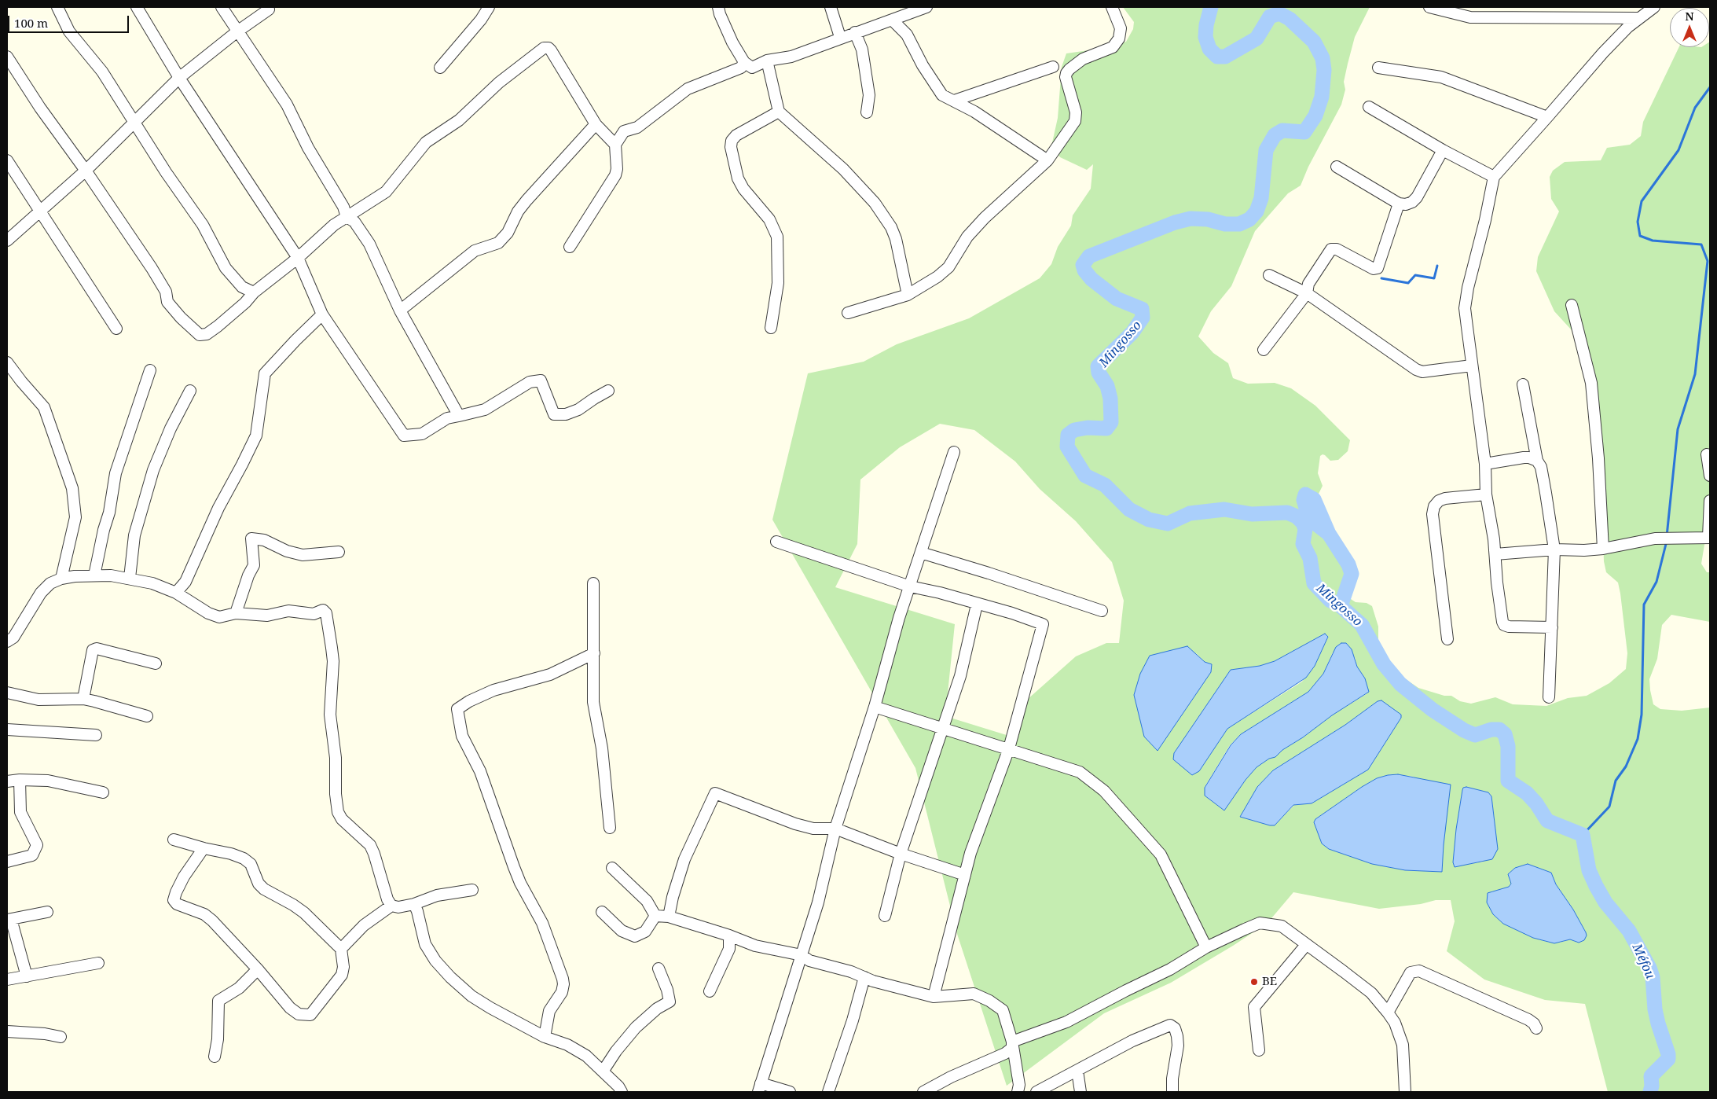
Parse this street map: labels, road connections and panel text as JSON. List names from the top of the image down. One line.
{"water":["Mingosso","Méfou"],"places":["BE"],"scale_bar":"100 m","north":"top"}
